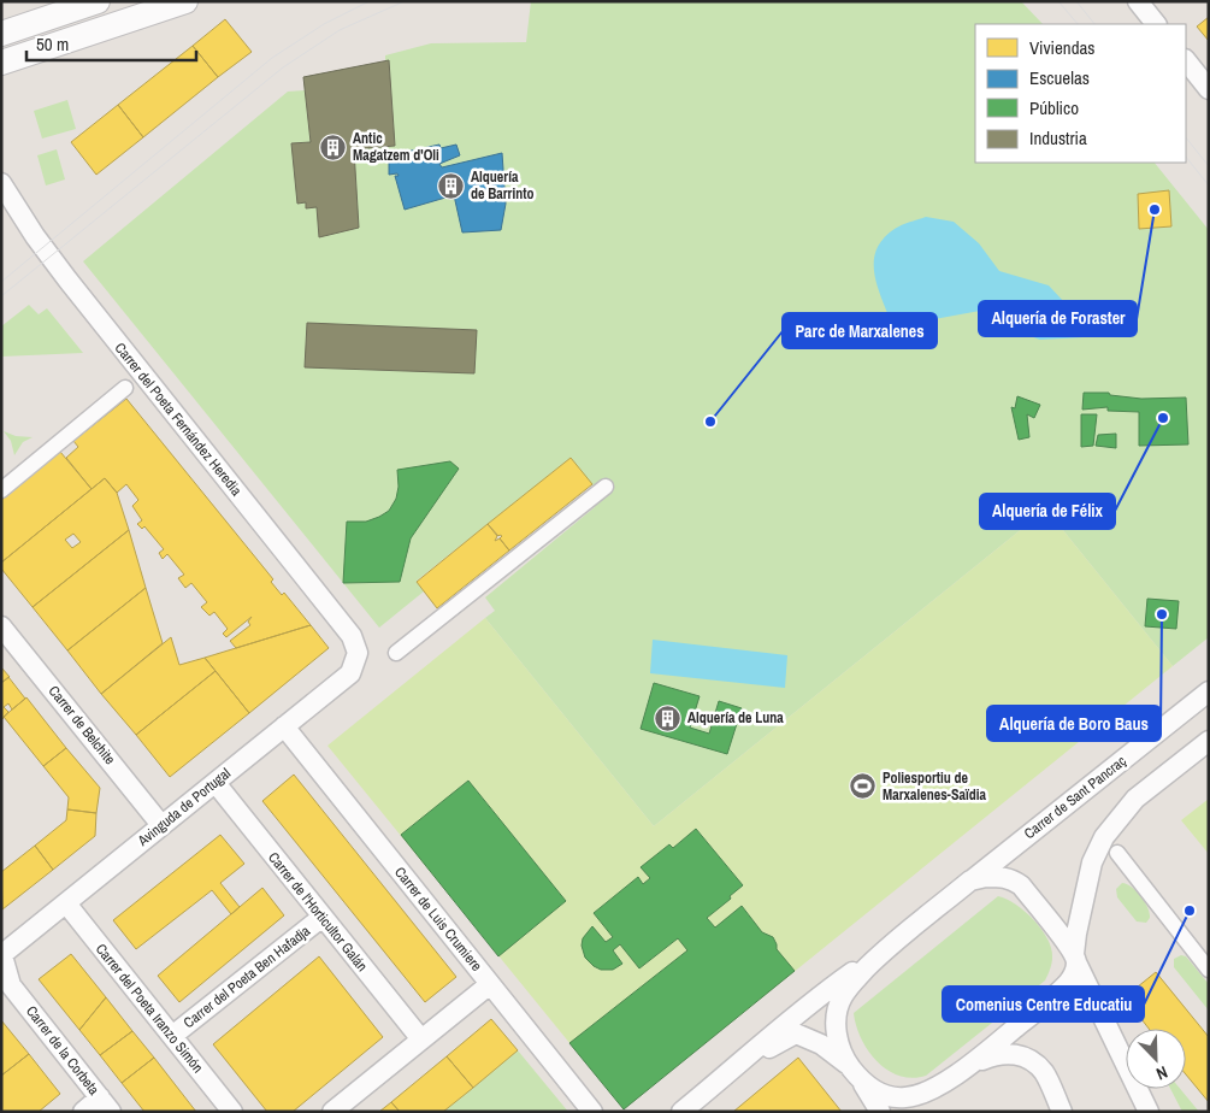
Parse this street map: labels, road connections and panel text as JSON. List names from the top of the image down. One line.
{"streets":{"street":["Carrer del Poeta Fernández Heredia","Carrer de Belchite","Carrer de Sant Pancraç","Avinguda de Portugal","Carrer de l'Horticultor Galán","Carrer de Luis Crumiere","Carrer del Poeta Ben Hafadja","Carrer del Poeta Iranzo Simón","Carrer de la Corbeta"]},"crossings":[["Carrer del Poeta Fernández Heredia","Avinguda de Portugal"],["Carrer de Belchite","Avinguda de Portugal"],["Avinguda de Portugal","Carrer de l'Horticultor Galán"],["Avinguda de Portugal","Carrer de Luis Crumiere"],["Avinguda de Portugal","Carrer del Poeta Iranzo Simón"],["Avinguda de Portugal","Carrer de la Corbeta"],["Carrer de l'Horticultor Galán","Carrer del Poeta Ben Hafadja"],["Carrer del Poeta Ben Hafadja","Carrer del Poeta Iranzo Simón"]],"places":{"building":["Antic Magatzem d'Oli","Alquería de Barrinto","Alquería de Luna"],"other":["Alquería de Foraster","Alquería de Félix","Parc de Marxalenes","Alquería de Boro Baus","Comenius Centre Educatiu"],"sports":["Poliesportiu de Marxalenes-Saïdia"]},"legend":["Viviendas","Escuelas","Público","Industria"],"scale_bar":"50 m","north":"bottom right"}
